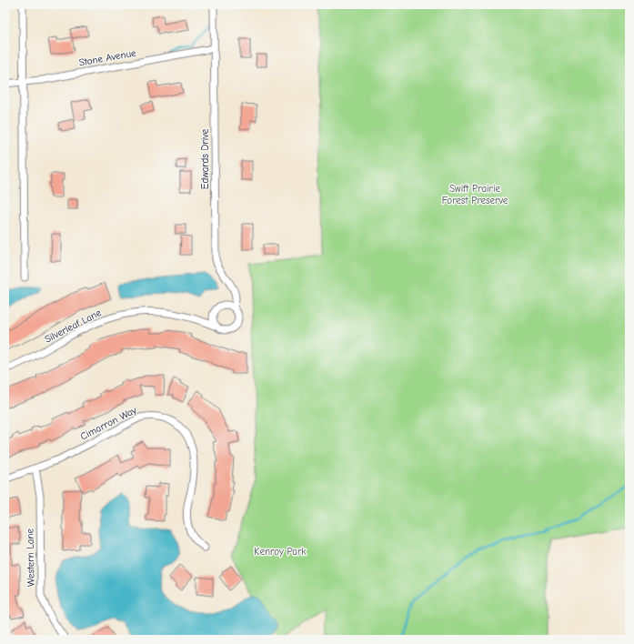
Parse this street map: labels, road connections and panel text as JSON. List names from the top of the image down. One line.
{"streets":{"street":["Stone Avenue","Edwards Drive","Silverleaf Lane","Cimarron Way","Western Lane"]},"crossings":[["Stone Avenue","Edwards Drive"],["Edwards Drive","Silverleaf Lane"],["Cimarron Way","Western Lane"]],"parks":["Swift Prairie Forest Preserve","Kenroy Park"]}
